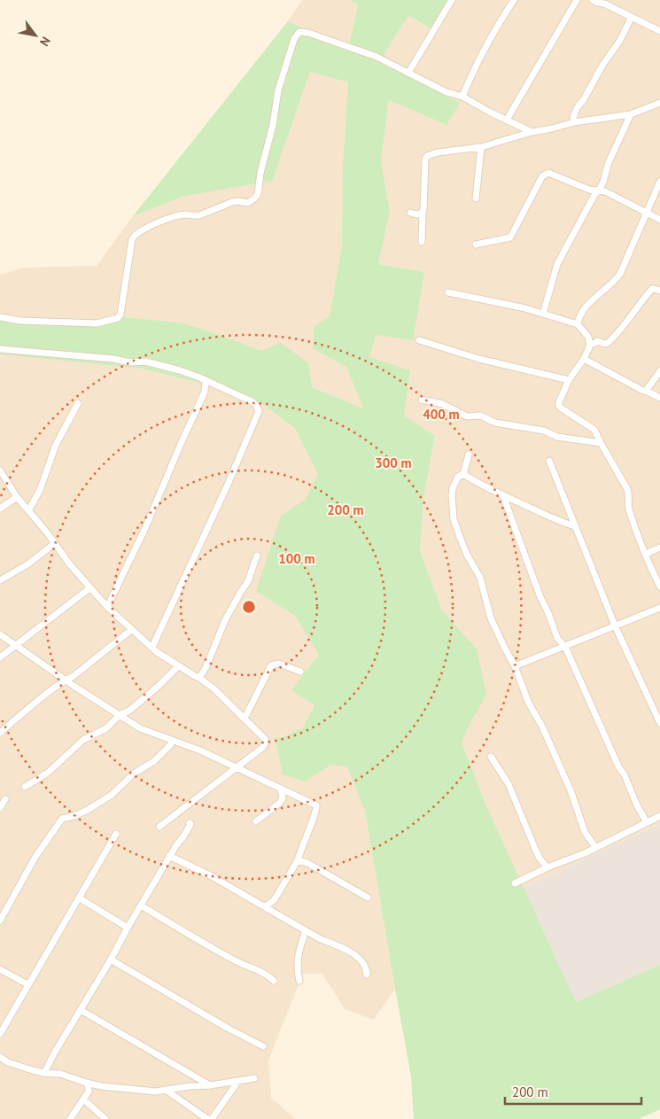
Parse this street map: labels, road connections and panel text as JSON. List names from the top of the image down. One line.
{"scale_bar":"200 m","north":"bottom right","rings":["400 m","300 m","200 m","100 m"]}
